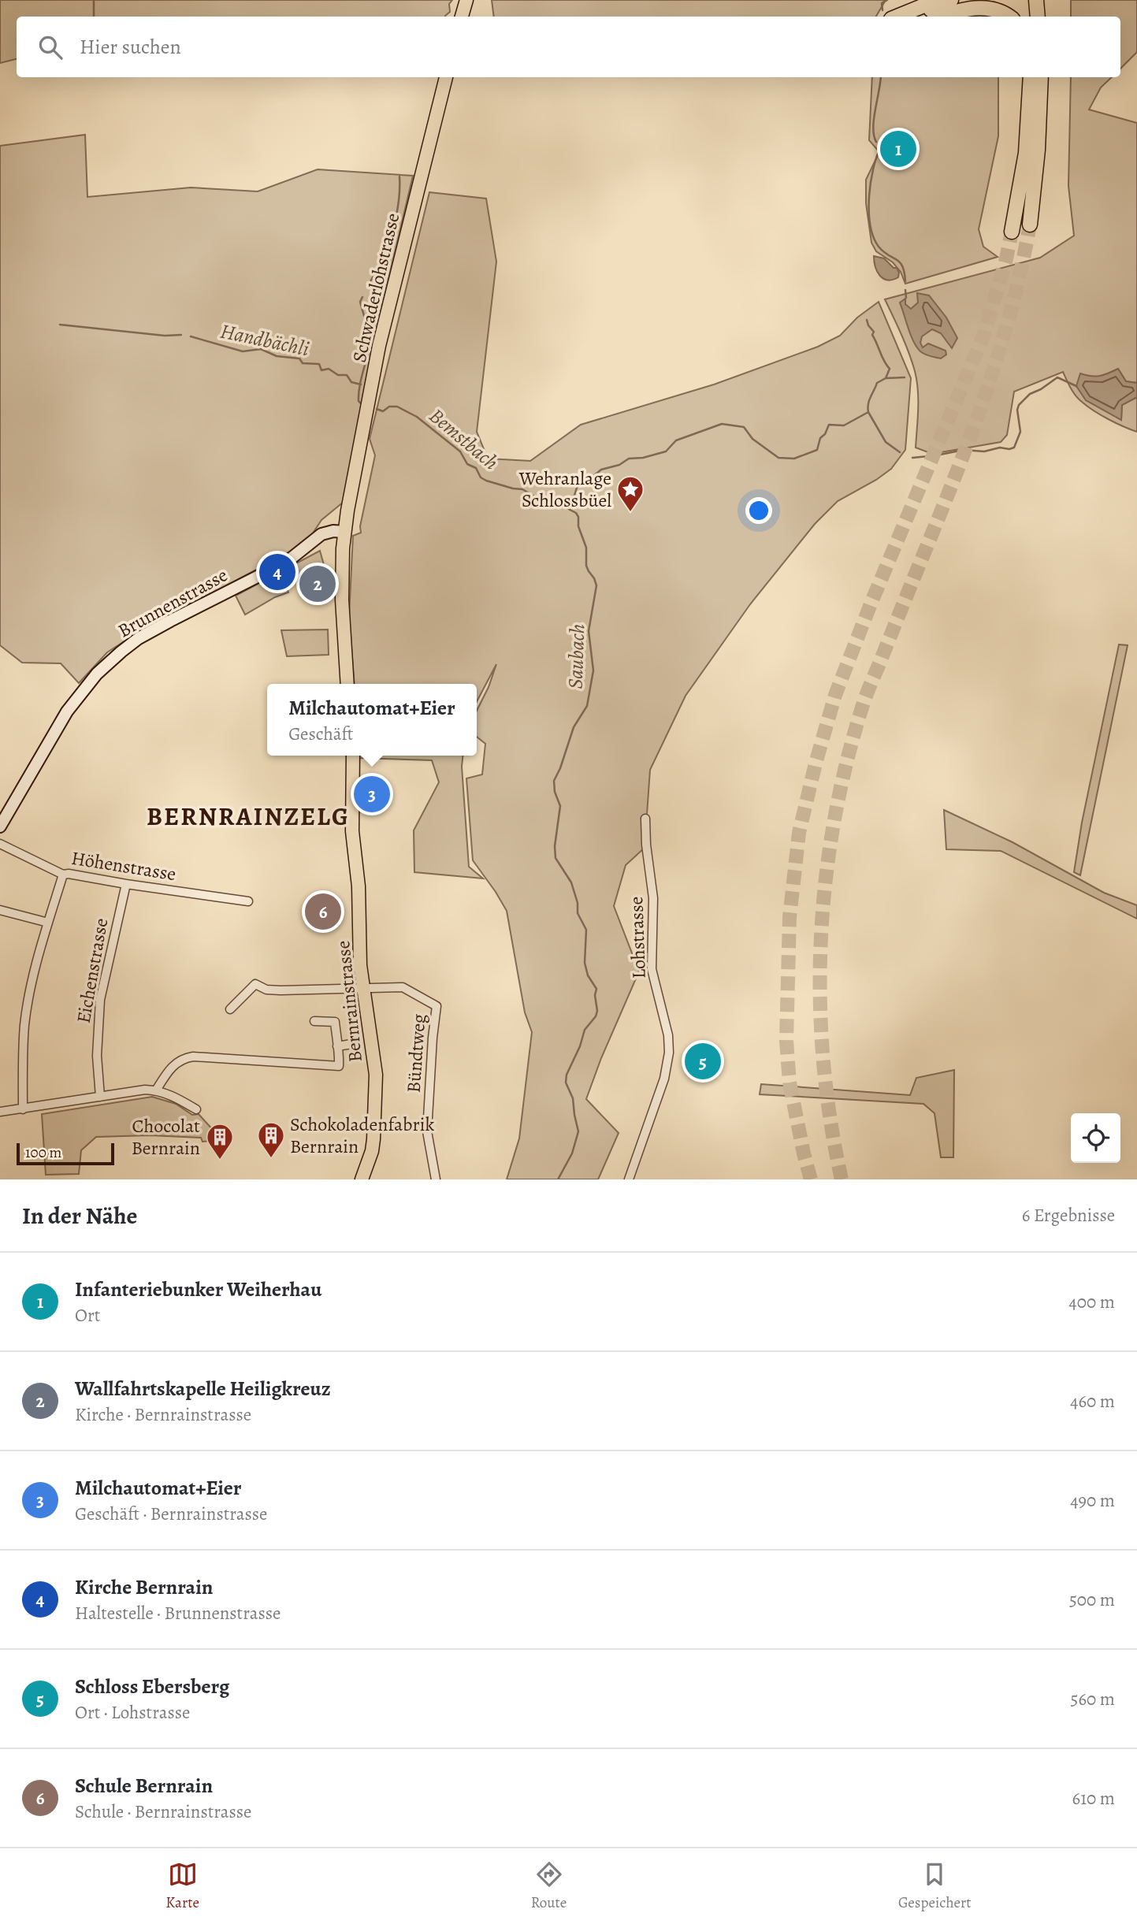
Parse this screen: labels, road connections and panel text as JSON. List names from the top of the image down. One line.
{"streets":{"main road":["Schwaderlohstrasse","Brunnenstrasse","Bernrainstrasse"],"street":["Höhenstrasse","Lohstrasse","Eichenstrasse","Bündtweg"]},"crossings":[["Schwaderlohstrasse","Brunnenstrasse"],["Höhenstrasse","Eichenstrasse"],["Bernrainstrasse","Bündtweg"]],"districts":["BERNRAINZELG"],"water":["Handbächli","Bemstbach","Saubach"],"places":{"place":["Wehranlage Schlossbüel"],"building":["Schokoladenfabrik Bernrain","Chocolat Bernrain"]},"scale_bar":"100 m","page":{"search":"Hier suchen","pins":["1","4","2","3","6","5"],"popup":["Milchautomat+Eier","Geschäft"],"scale":"100 m","heading":["In der Nähe","6 Ergebnisse"],"list":[{"mark":"1","name":"Infanteriebunker Weiherhau","note":"Ort","value":"400 m"},{"mark":"2","name":"Wallfahrtskapelle Heiligkreuz","note":"Kirche · Bernrainstrasse","value":"460 m"},{"mark":"3","name":"Milchautomat+Eier","note":"Geschäft · Bernrainstrasse","value":"490 m"},{"mark":"4","name":"Kirche Bernrain","note":"Haltestelle · Brunnenstrasse","value":"500 m"},{"mark":"5","name":"Schloss Ebersberg","note":"Ort · Lohstrasse","value":"560 m"},{"mark":"6","name":"Schule Bernrain","note":"Schule · Bernrainstrasse","value":"610 m"}],"nav":["Karte","Route","Gespeichert"]}}
